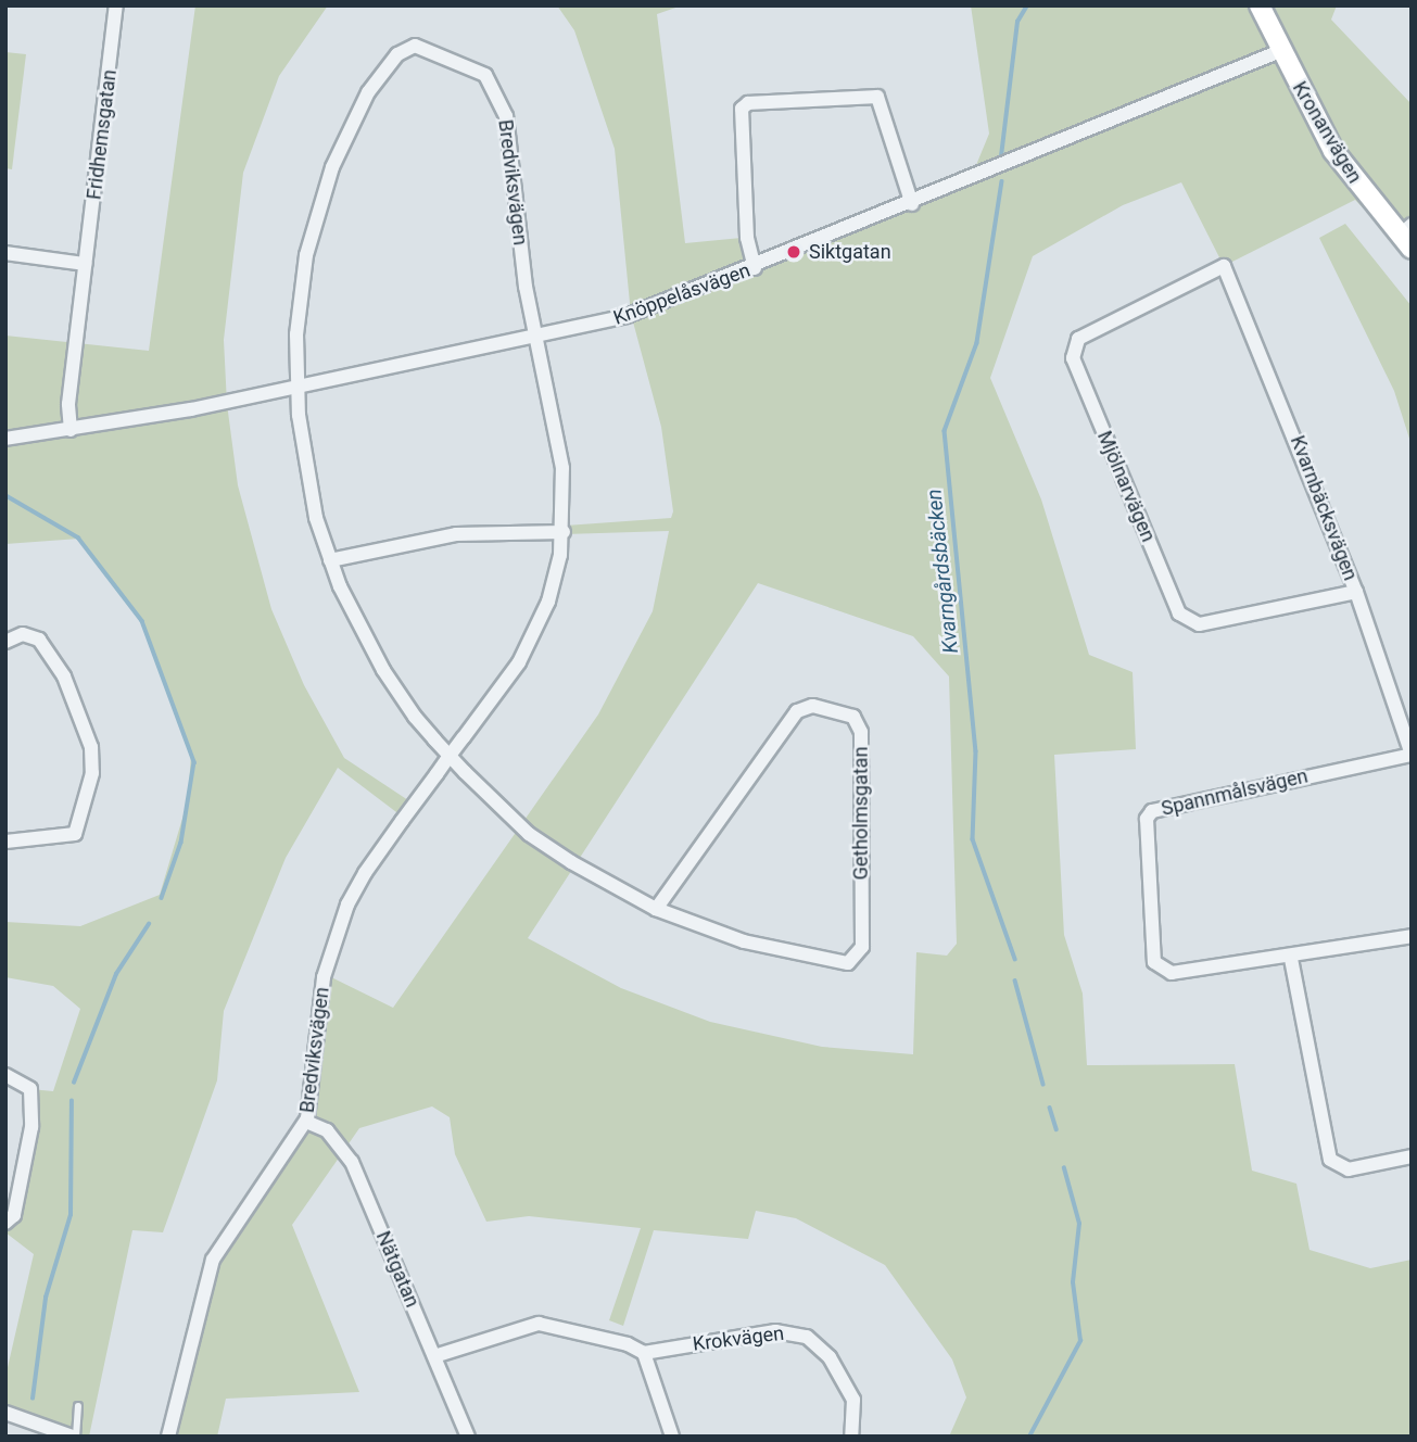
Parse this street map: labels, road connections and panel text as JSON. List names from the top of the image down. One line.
{"streets":{"street":["Kronanvägen","Fridhemsgatan","Bredviksvägen","Knöppelåsvägen","Mjölnarvägen","Kvarnbäcksvägen","Spannmålsvägen","Getholmsgatan","Nätgatan","Krokvägen"]},"crossings":[["Kronanvägen","Knöppelåsvägen"],["Fridhemsgatan","Knöppelåsvägen"],["Bredviksvägen","Knöppelåsvägen"],["Bredviksvägen","Getholmsgatan"],["Bredviksvägen","Nätgatan"],["Mjölnarvägen","Kvarnbäcksvägen"],["Kvarnbäcksvägen","Spannmålsvägen"]],"water":["Kvarngårdsbäcken"],"places":["Siktgatan"]}
